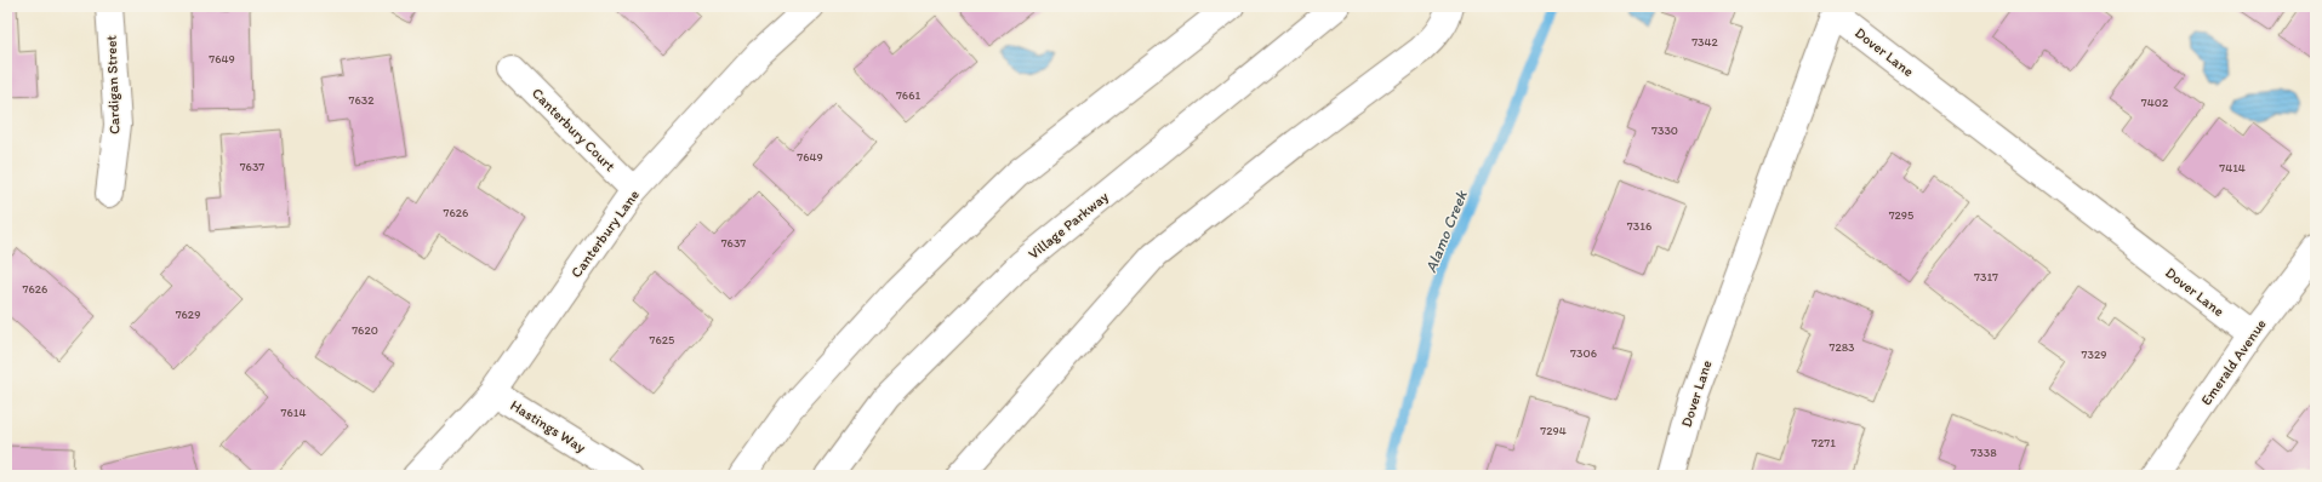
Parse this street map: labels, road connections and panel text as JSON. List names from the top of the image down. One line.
{"streets":{"street":["Dover Lane","Cardigan Street","Canterbury Court","Village Parkway","Canterbury Lane","Emerald Avenue","Hastings Way"]},"crossings":[["Dover Lane","Emerald Avenue"],["Canterbury Court","Canterbury Lane"],["Canterbury Lane","Hastings Way"]],"water":["Alamo Creek"],"house_numbers":["7342","7649","7661","7632","7402","7330","7649","7637","7414","7626","7295","7316","7637","7317","7626","7629","7620","7625","7283","7306","7329","7614","7294","7271","7338"]}
